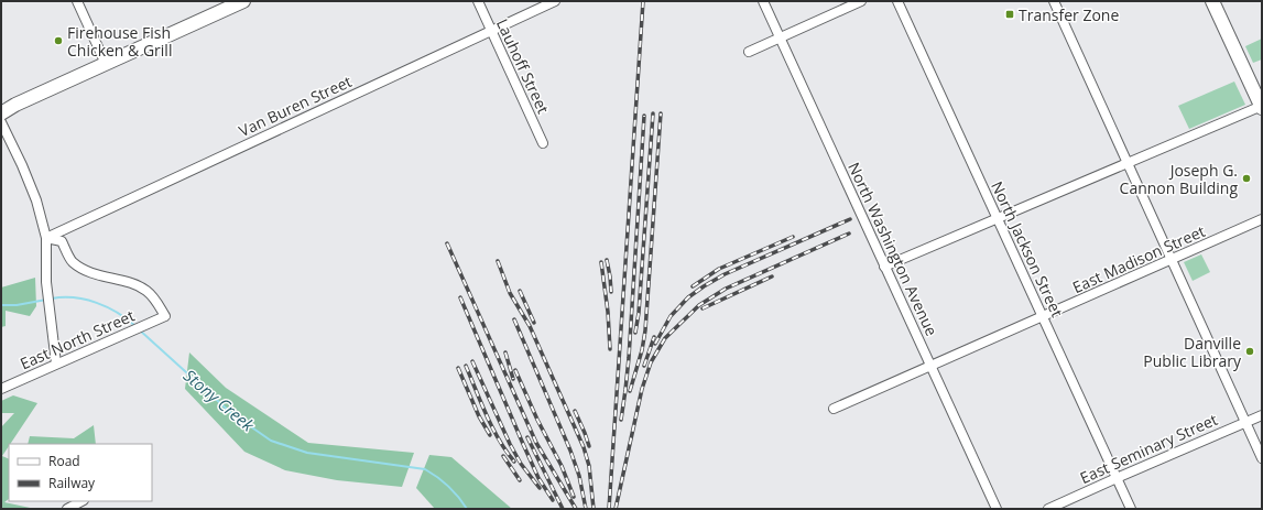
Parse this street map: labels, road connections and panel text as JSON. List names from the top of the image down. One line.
{"streets":{"street":["Lauhoff Street","Van Buren Street","North Washington Avenue","North Jackson Street","East Madison Street","East North Street","East Seminary Street"]},"crossings":[["Lauhoff Street","Van Buren Street"],["Van Buren Street","East North Street"],["North Washington Avenue","East Madison Street"],["North Jackson Street","East Madison Street"],["North Jackson Street","East Seminary Street"]],"water":["Stony Creek"],"places":{"transit":["Transfer Zone"],"other":["Firehouse Fish Chicken & Grill","Joseph G. Cannon Building","Danville Public Library"]},"legend":["Road","Railway"]}
